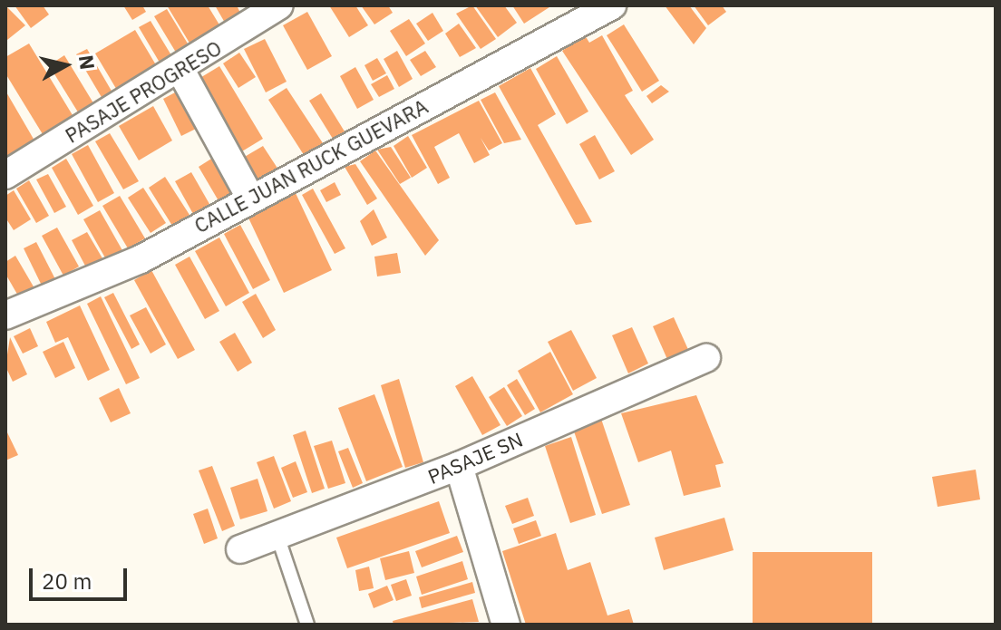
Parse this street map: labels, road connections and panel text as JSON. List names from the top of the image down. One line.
{"streets":{"street":["PASAJE PROGRESO","CALLE JUAN RUCK GUEVARA","PASAJE SN"]},"scale_bar":"20 m","north":"right"}
